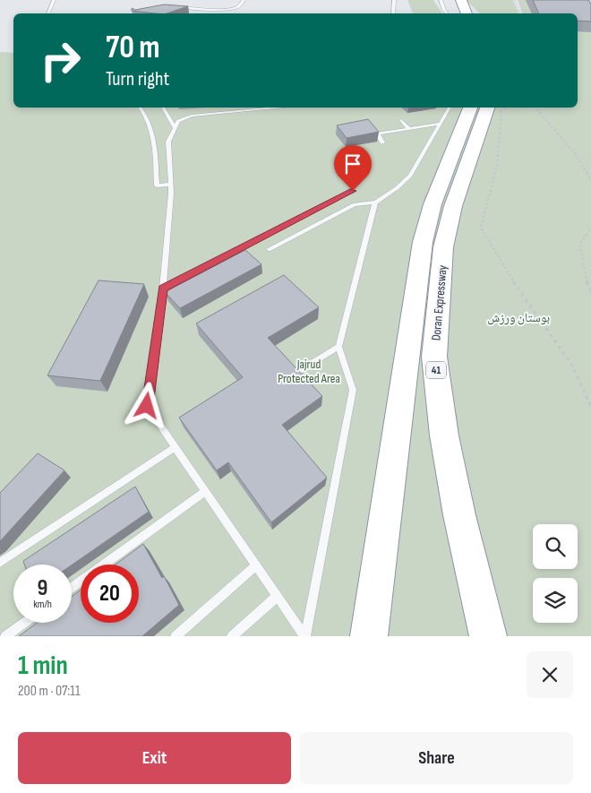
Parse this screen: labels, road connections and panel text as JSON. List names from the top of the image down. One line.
{"streets":{"highway":["Doran Expressway","41"]},"parks":["بوستان ورزش","Jajrud Protected Area"],"page":{"turn":["70 m","Turn right"],"speed":"9 km/h","limit":"20","heading":["1 min","200 m · 07:11"],"buttons":["Exit","Share"]}}
